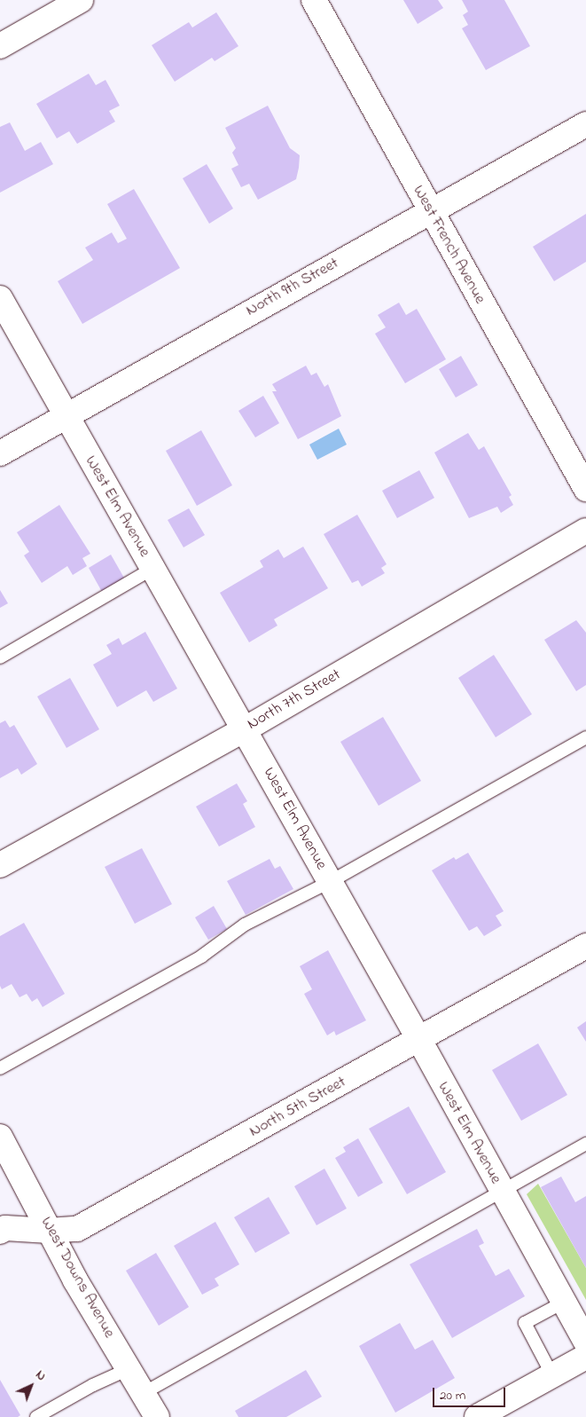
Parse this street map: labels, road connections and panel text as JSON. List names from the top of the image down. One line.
{"streets":{"street":["West French Avenue","North 9th Street","West Elm Avenue","North 7th Street","North 5th Street","West Downs Avenue"]},"crossings":[["West French Avenue","North 9th Street"],["North 9th Street","West Elm Avenue"],["West Elm Avenue","North 7th Street"],["West Elm Avenue","North 5th Street"],["North 5th Street","West Downs Avenue"]],"scale_bar":"20 m","north":"top right"}
